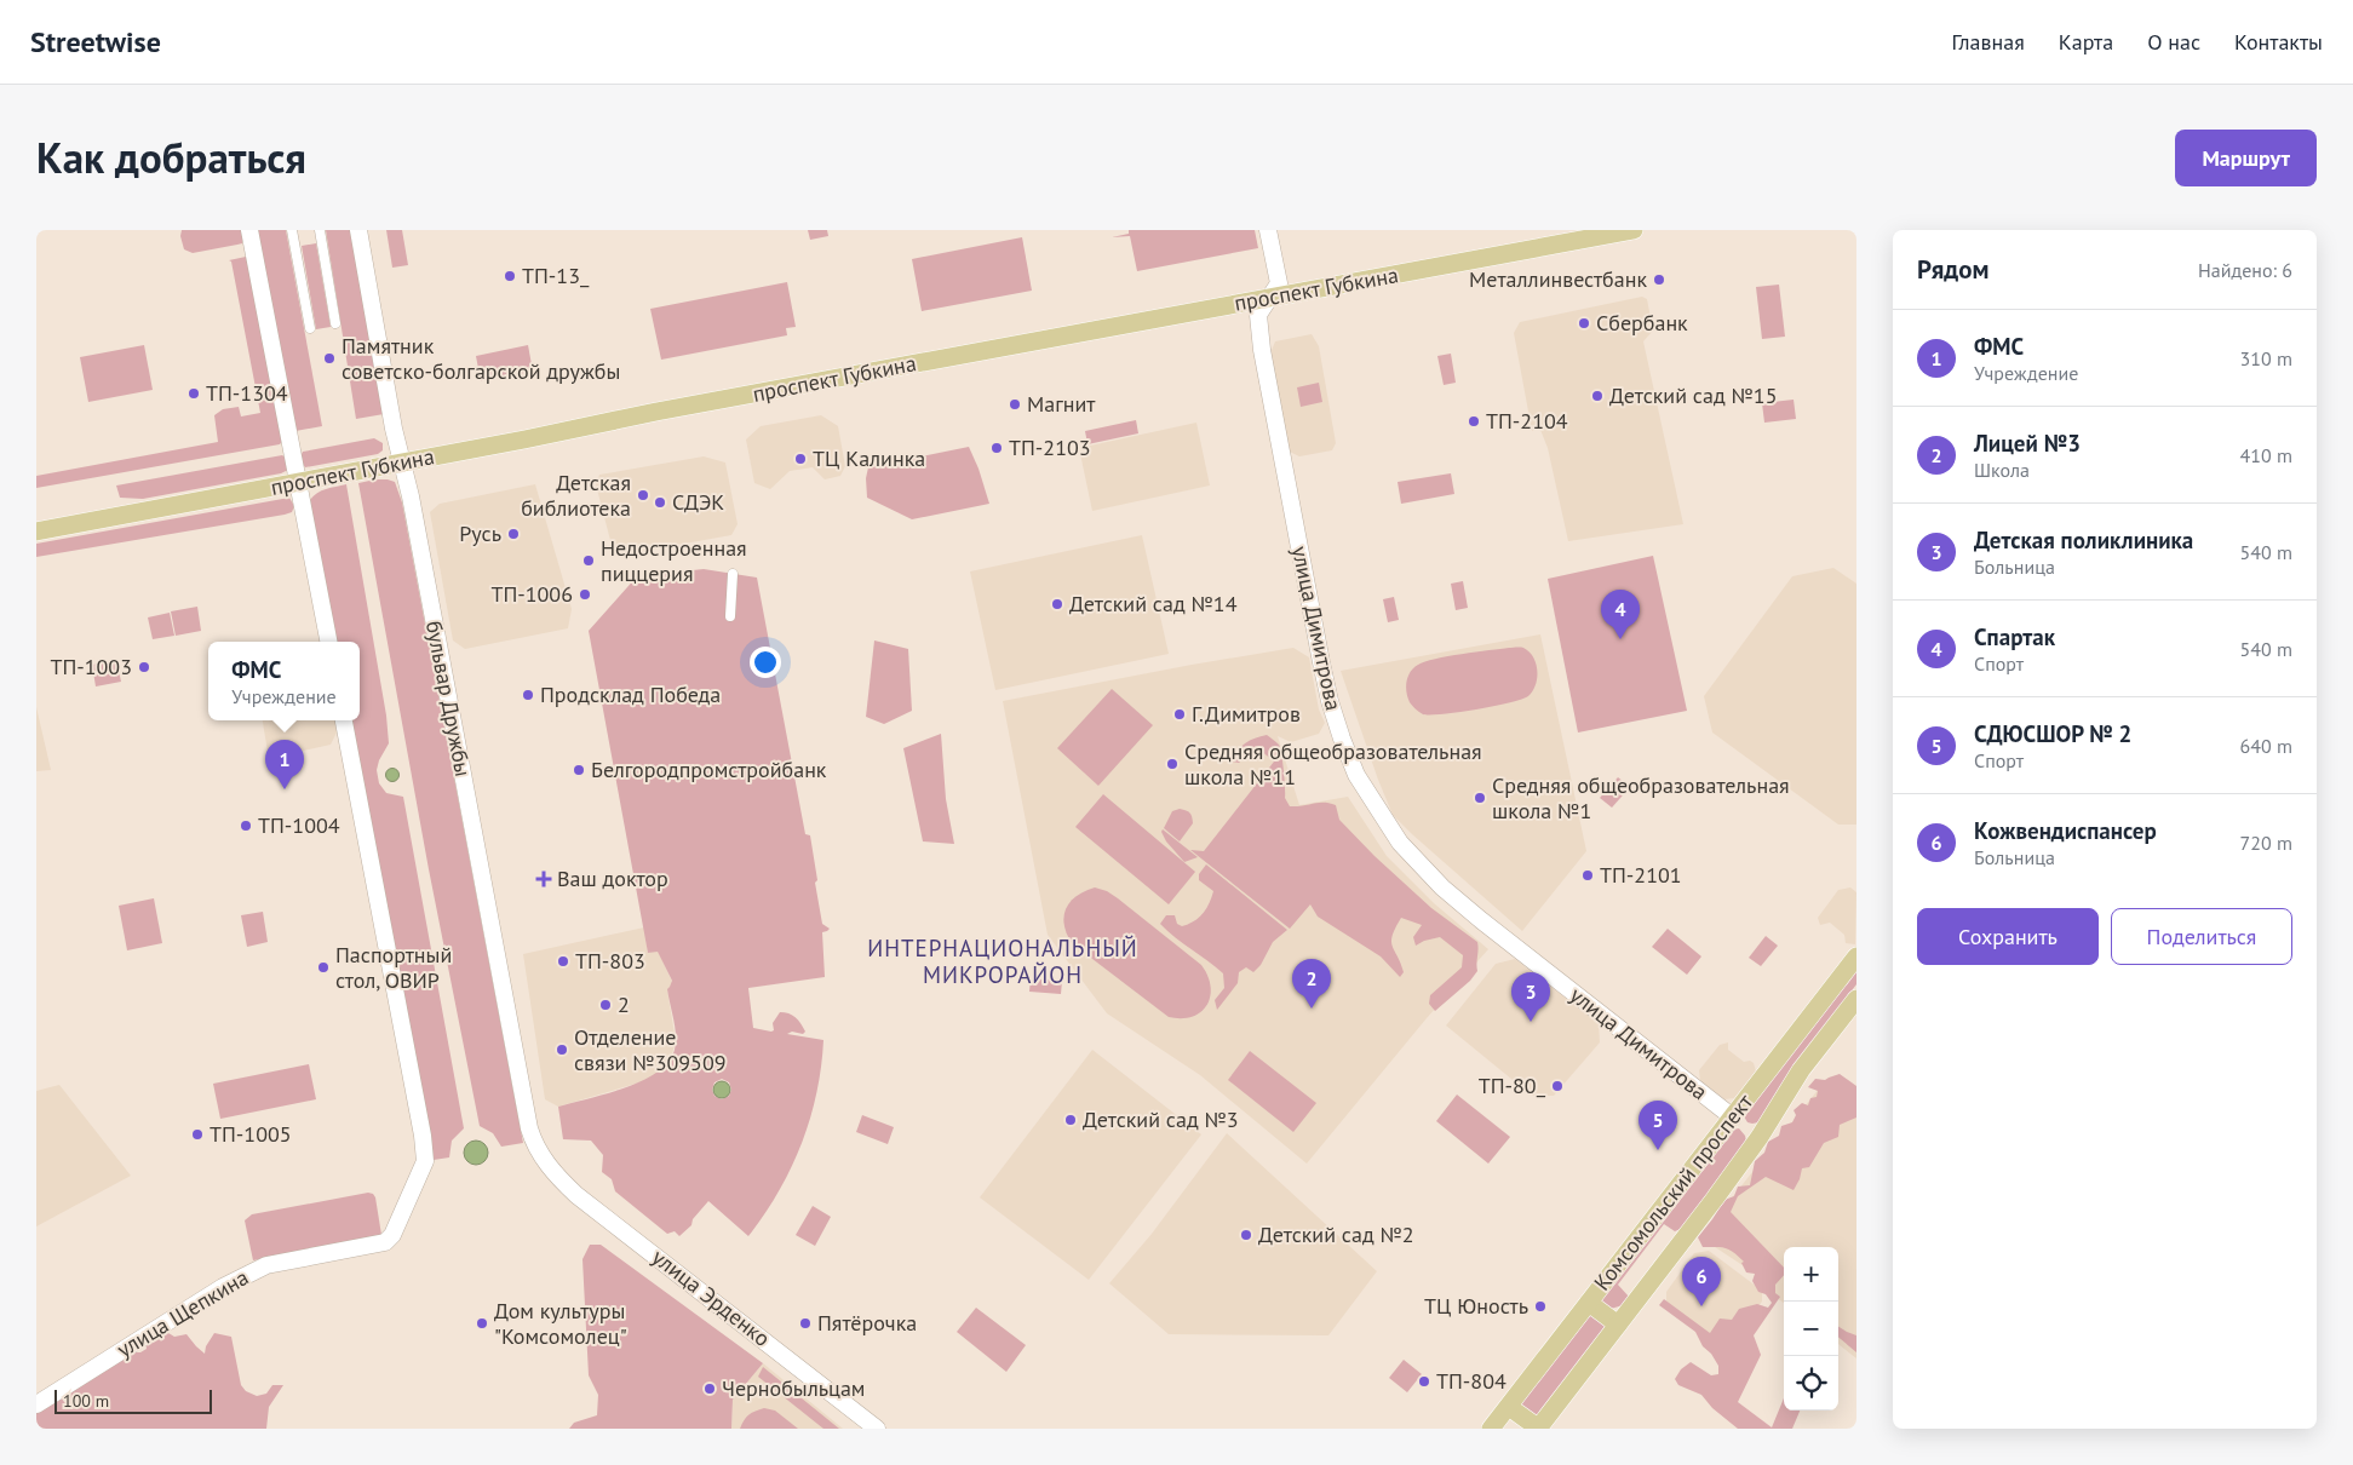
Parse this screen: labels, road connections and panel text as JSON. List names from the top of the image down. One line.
{"streets":{"main road":["проспект Губкина","улица Димитрова","бульвар Дружбы","Комсомольский проспект","улица Эрденко","улица Щепкина"]},"crossings":[["проспект Губкина","улица Димитрова"],["проспект Губкина","бульвар Дружбы"],["улица Димитрова","Комсомольский проспект"],["бульвар Дружбы","улица Эрденко"]],"districts":["ИНТЕРНАЦИОНАЛЬНЫЙ МИКРОРАЙОН"],"places":{"other":["ТП-13_","Металлинвестбанк","Сбербанк","Памятник советско-болгарской дружбы","ТП-1304","Детский сад №15","Магнит","ТП-2104","ТП-2103","ТЦ Калинка","Детская библиотека","СДЭК","Русь","Недостроенная пиццерия","ТП-1006","Детский сад №14","ТП-1003","Продсклад Победа","Г.Димитров","Cредняя общеобразовательная школа №11","Белгородпромстройбанк","Средняя общеобразовательная школа №1","ТП-1004","ТП-2101","ТП-803","Паспортный стол, ОВИР","2","Отделение связи №309509","ТП-80_","Детский сад №3","ТП-1005","Детский сад №2","ТЦ Юность","Дом культуры \"Комсомолец\"","Пятёрочка","ТП-804","Чернобыльцам"],"health":["Ваш доктор"]},"scale_bar":"100 m","page":{"header":"Streetwise","nav":["Главная","Карта","О нас","Контакты"],"title":"Как добраться","buttons":["Маршрут",["Сохранить","Поделиться"]],"heading":["Рядом","Найдено: 6"],"list":[{"mark":"1","name":"ФМС","note":"Учреждение","value":"310 m"},{"mark":"2","name":"Лицей №3","note":"Школа","value":"410 m"},{"mark":"3","name":"Детская поликлиника","note":"Больница","value":"540 m"},{"mark":"4","name":"Спартак","note":"Спорт","value":"540 m"},{"mark":"5","name":"СДЮСШОР № 2","note":"Спорт","value":"640 m"},{"mark":"6","name":"Кожвендиспансер","note":"Больница","value":"720 m"}],"pins":["4","1","2","3","5","6"],"popup":["ФМС","Учреждение"],"map_buttons":["+","−"],"scale":"100 m"}}
